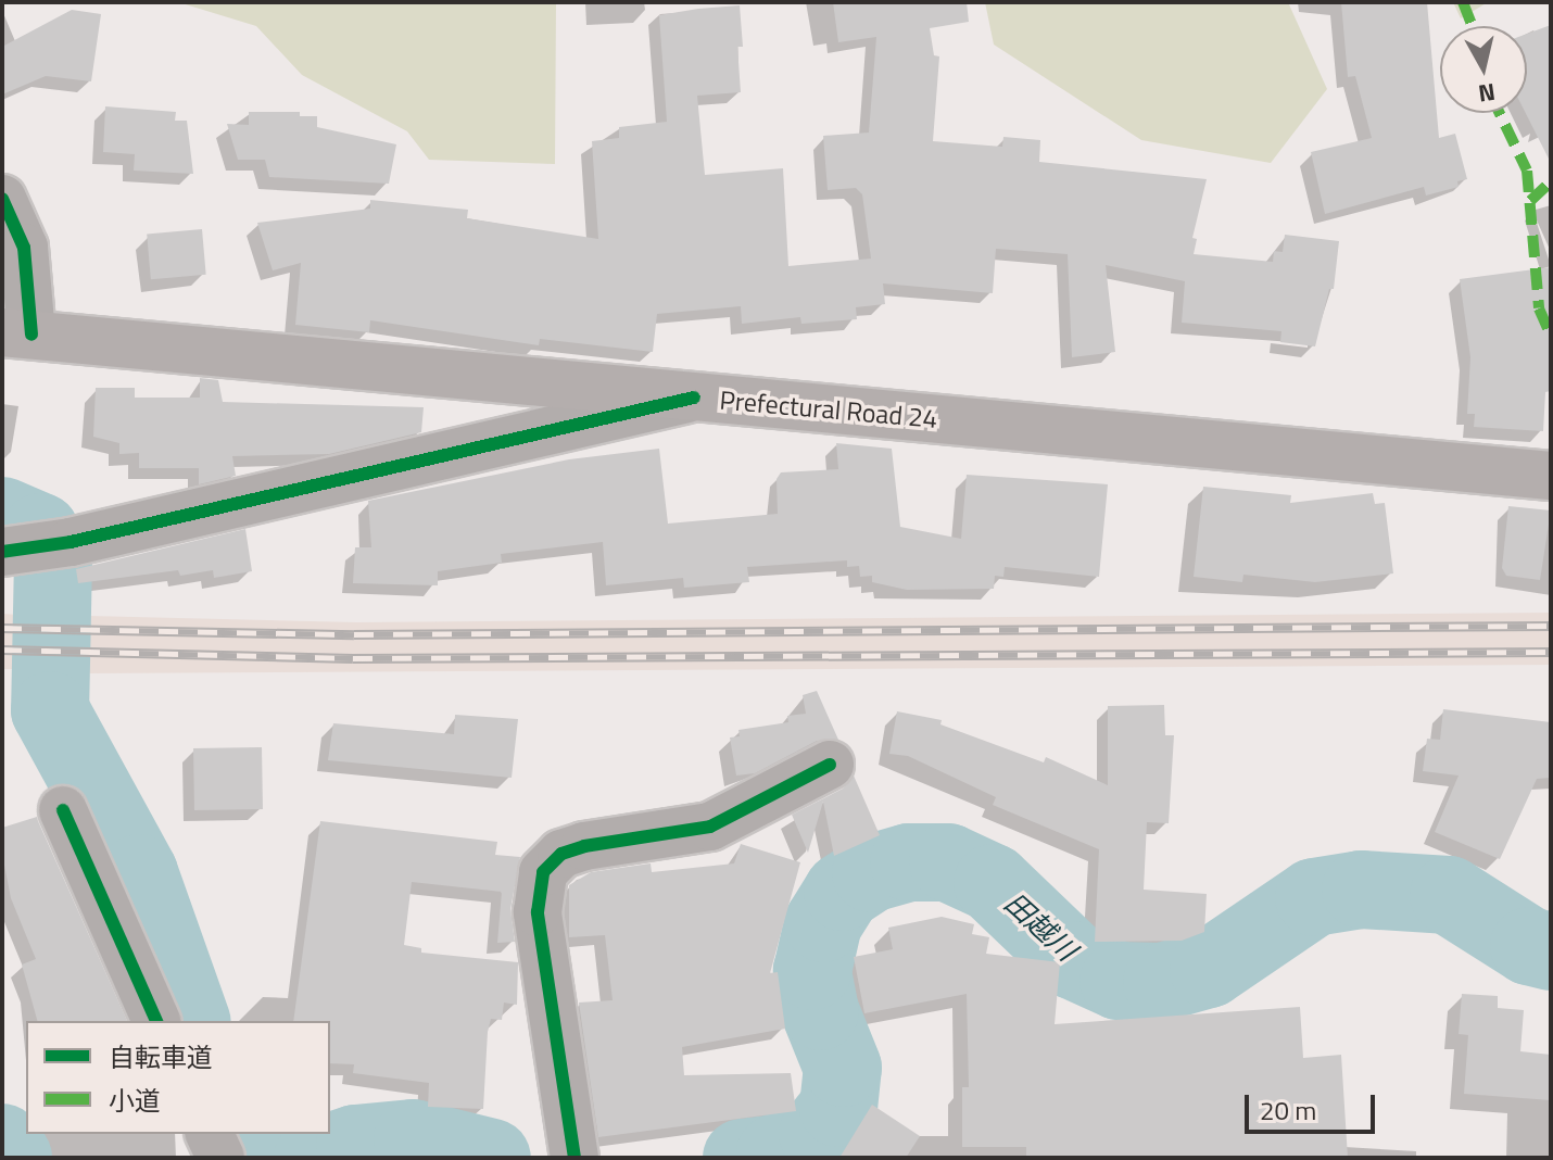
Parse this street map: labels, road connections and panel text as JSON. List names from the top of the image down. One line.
{"streets":{"main road":["Prefectural Road 24"]},"water":["田越川"],"legend":["自転車道","小道"],"scale_bar":"20 m","north":"bottom"}
